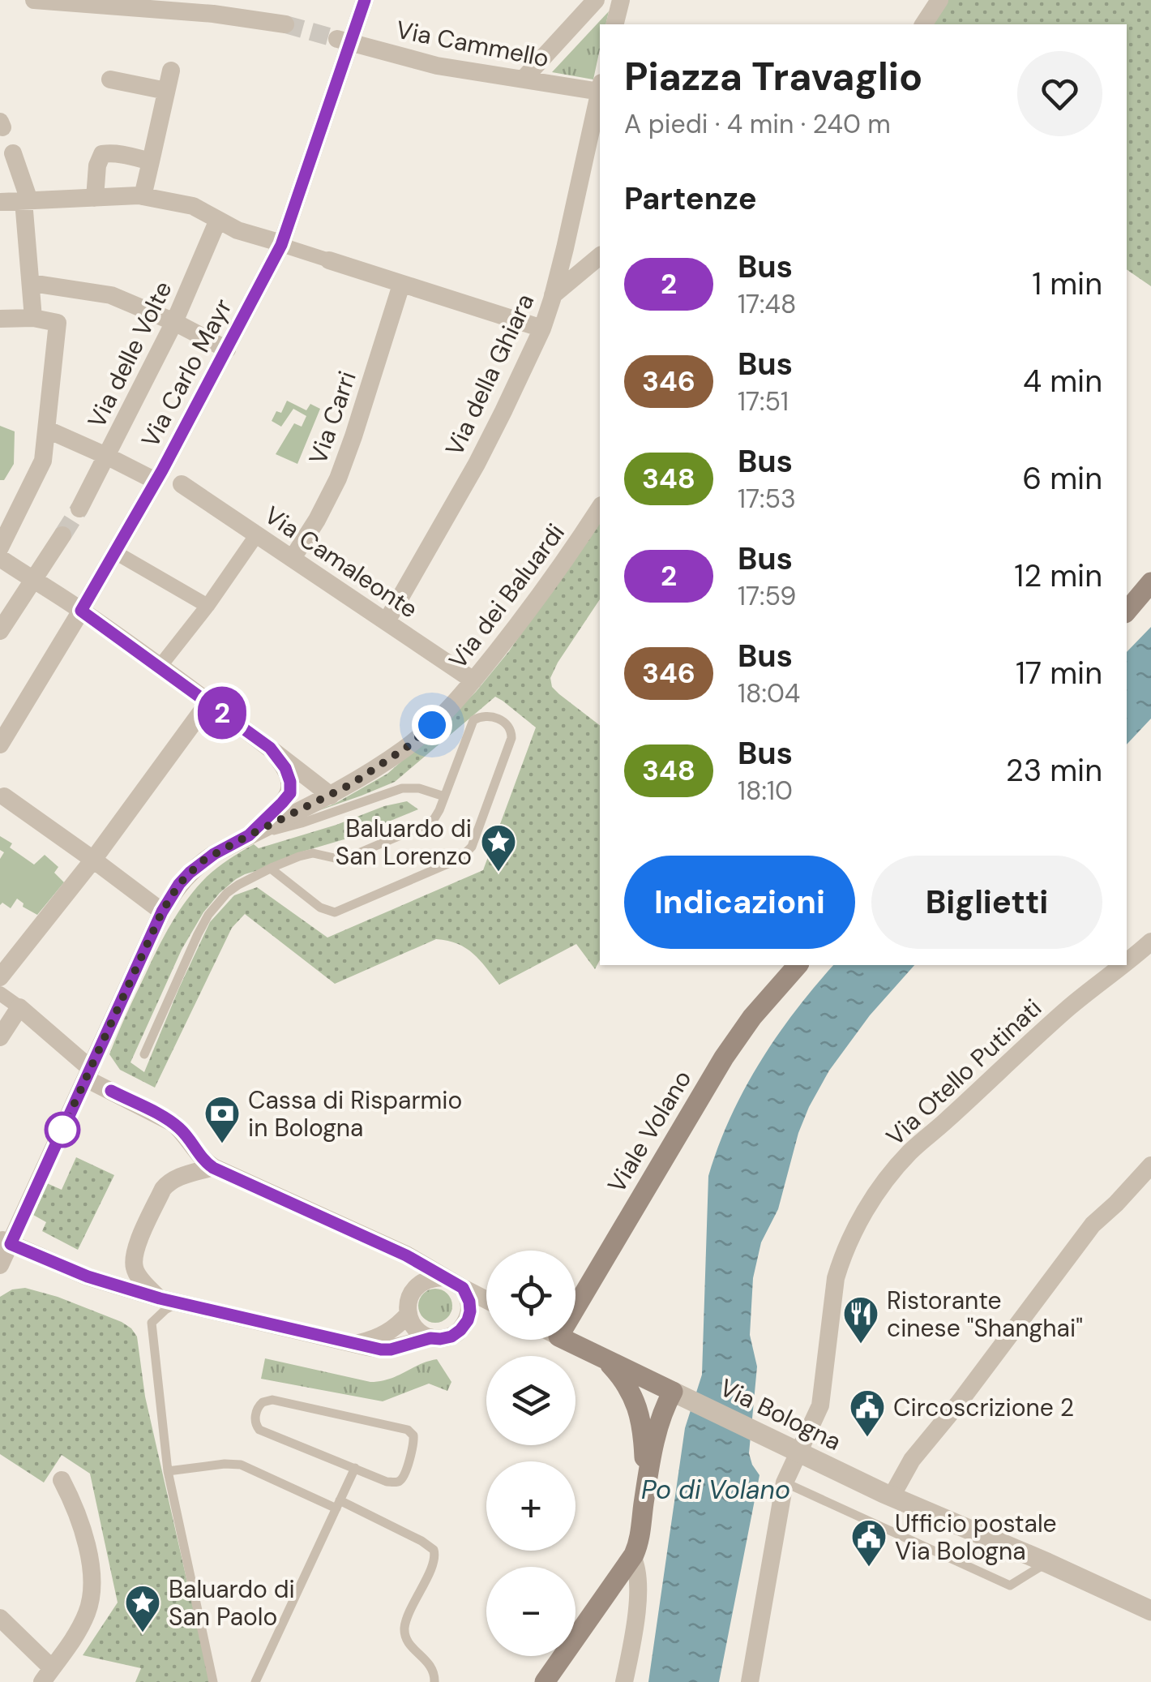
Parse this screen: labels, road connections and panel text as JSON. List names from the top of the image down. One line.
{"streets":{"main road":["Viale Volano","Via Bologna"],"street":["Via Cammello","Via delle Volte","Via Carlo Mayr","Via della Ghiara","Via Carri","Via Camaleonte","Via dei Baluardi","Via Otello Putinati"]},"crossings":[["Via Cammello","Via Carlo Mayr"],["Via delle Volte","Via Camaleonte"],["Via Carlo Mayr","Via Camaleonte"],["Via della Ghiara","Via Camaleonte"],["Via Carri","Via Camaleonte"],["Via Camaleonte","Via dei Baluardi"],["Via Otello Putinati","Via Bologna"]],"water":["Po di Volano"],"places":{"place":["Baluardo di San Lorenzo","Baluardo di San Paolo"],"bank":["Cassa di Risparmio in Bologna"],"restaurant":["Ristorante cinese \"Shanghai\""],"public building":["Circoscrizione 2","Ufficio postale Via Bologna"]},"lines":["bus line 2"],"page":{"on_map":"2","heading":[["Piazza Travaglio","A piedi · 4 min · 240 m"],"Partenze"],"list":[{"mark":"2","name":"Bus","note":"17:48","value":"1 min"},{"mark":"346","name":"Bus","note":"17:51","value":"4 min"},{"mark":"348","name":"Bus","note":"17:53","value":"6 min"},{"mark":"2","name":"Bus","note":"17:59","value":"12 min"},{"mark":"346","name":"Bus","note":"18:04","value":"17 min"},{"mark":"348","name":"Bus","note":"18:10","value":"23 min"}],"buttons":["Indicazioni","Biglietti"],"map_buttons":["+","−"]}}
